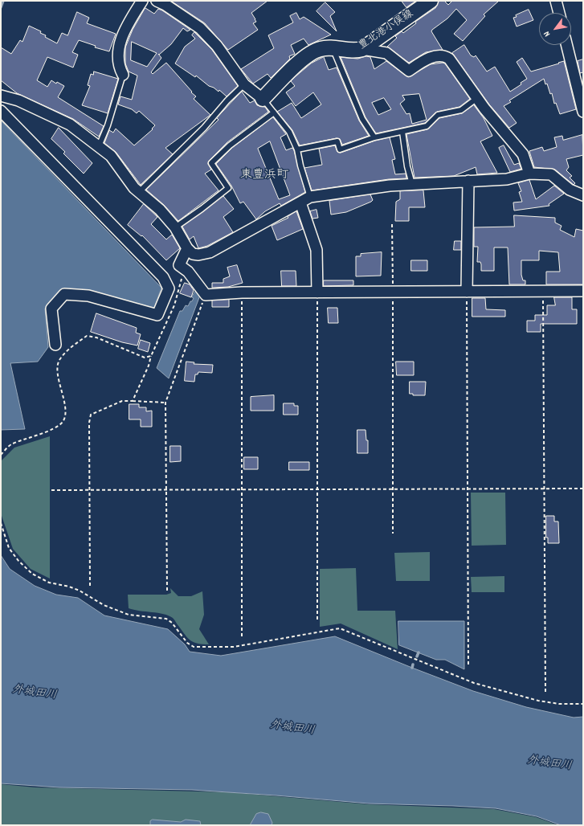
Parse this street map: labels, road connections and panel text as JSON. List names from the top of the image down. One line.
{"streets":{"main road":["豊北港小俣線"]},"districts":["東豊浜町"],"water":["外城田川"],"north":"bottom left"}
